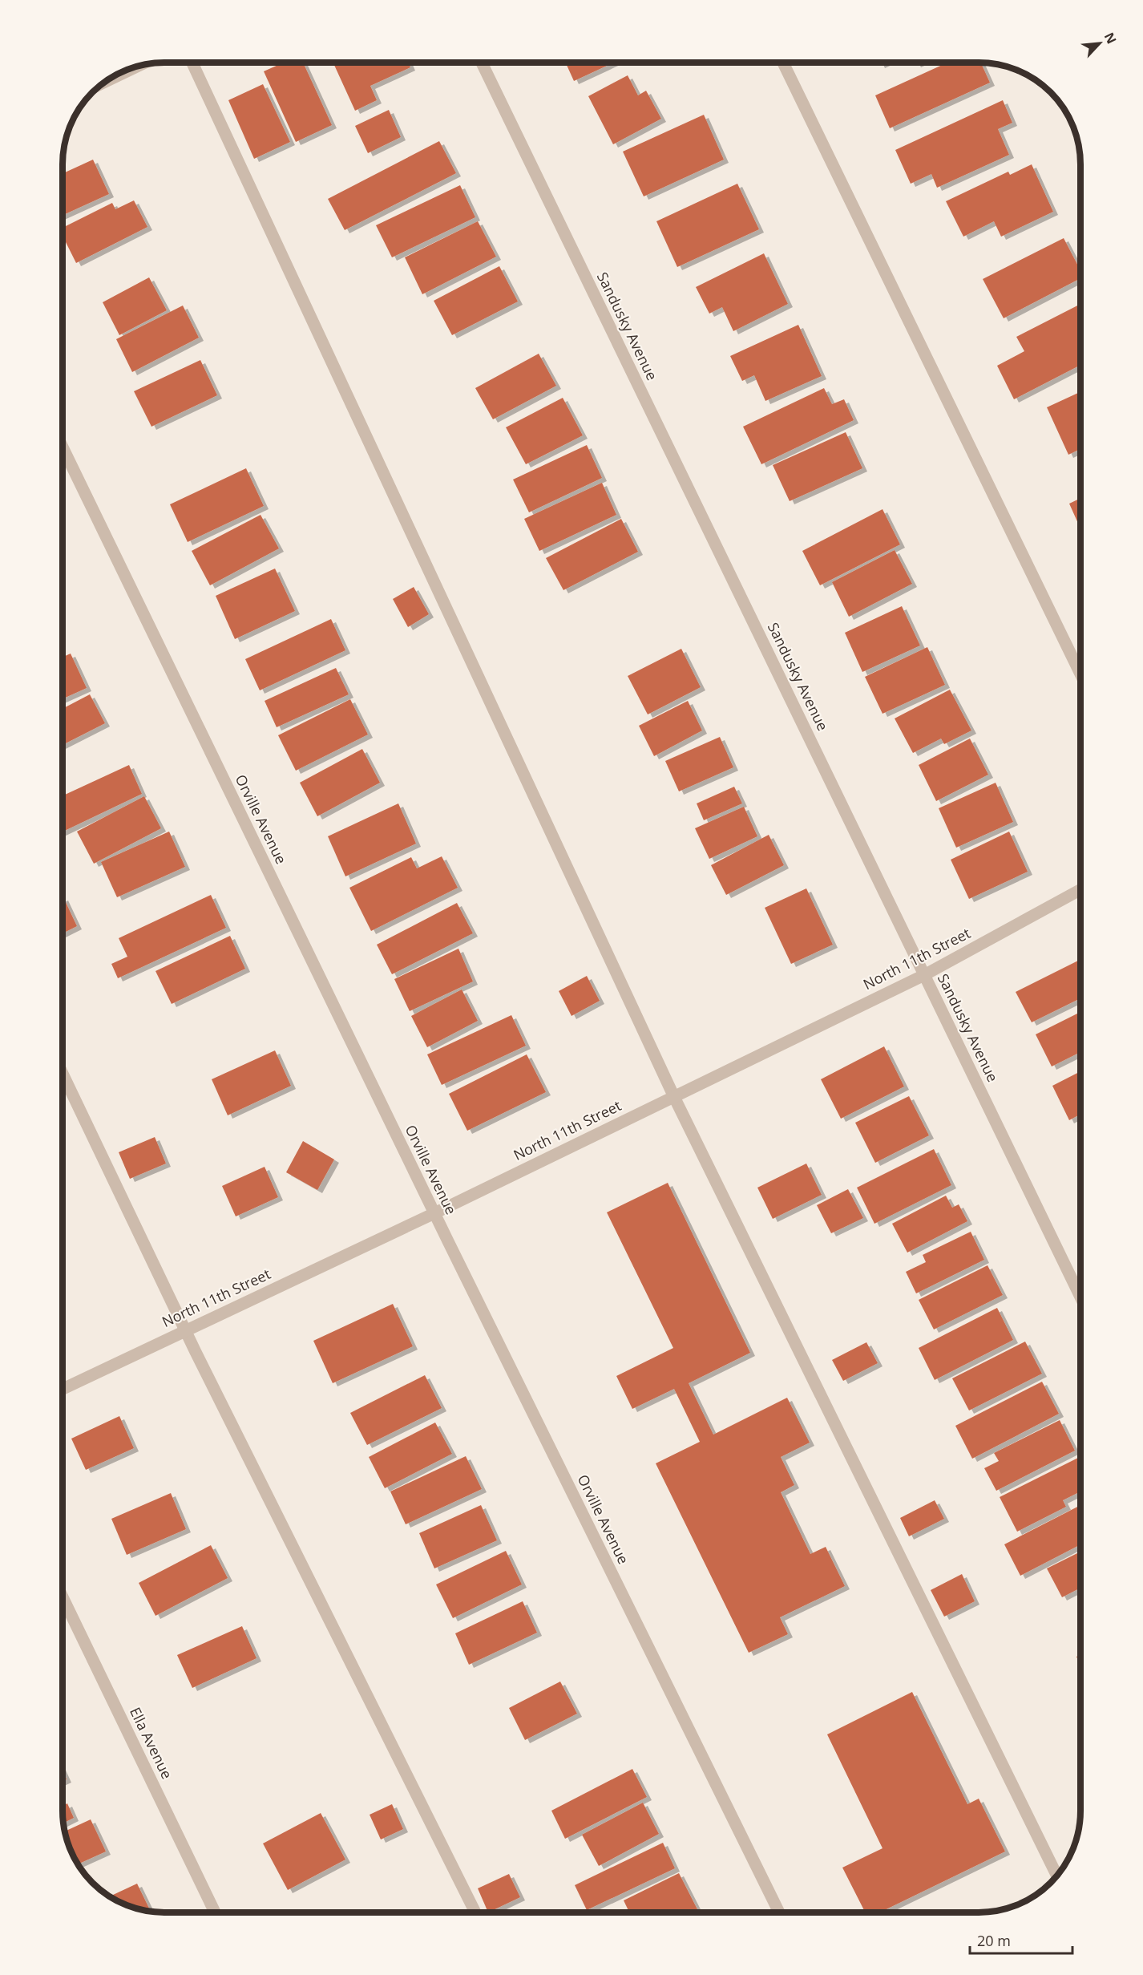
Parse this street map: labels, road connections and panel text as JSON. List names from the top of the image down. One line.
{"streets":{"street":["Sandusky Avenue","Orville Avenue","North 11th Street","Ella Avenue"]},"crossings":[["Sandusky Avenue","North 11th Street"],["Orville Avenue","North 11th Street"]],"scale_bar":"20 m","north":"top right"}
